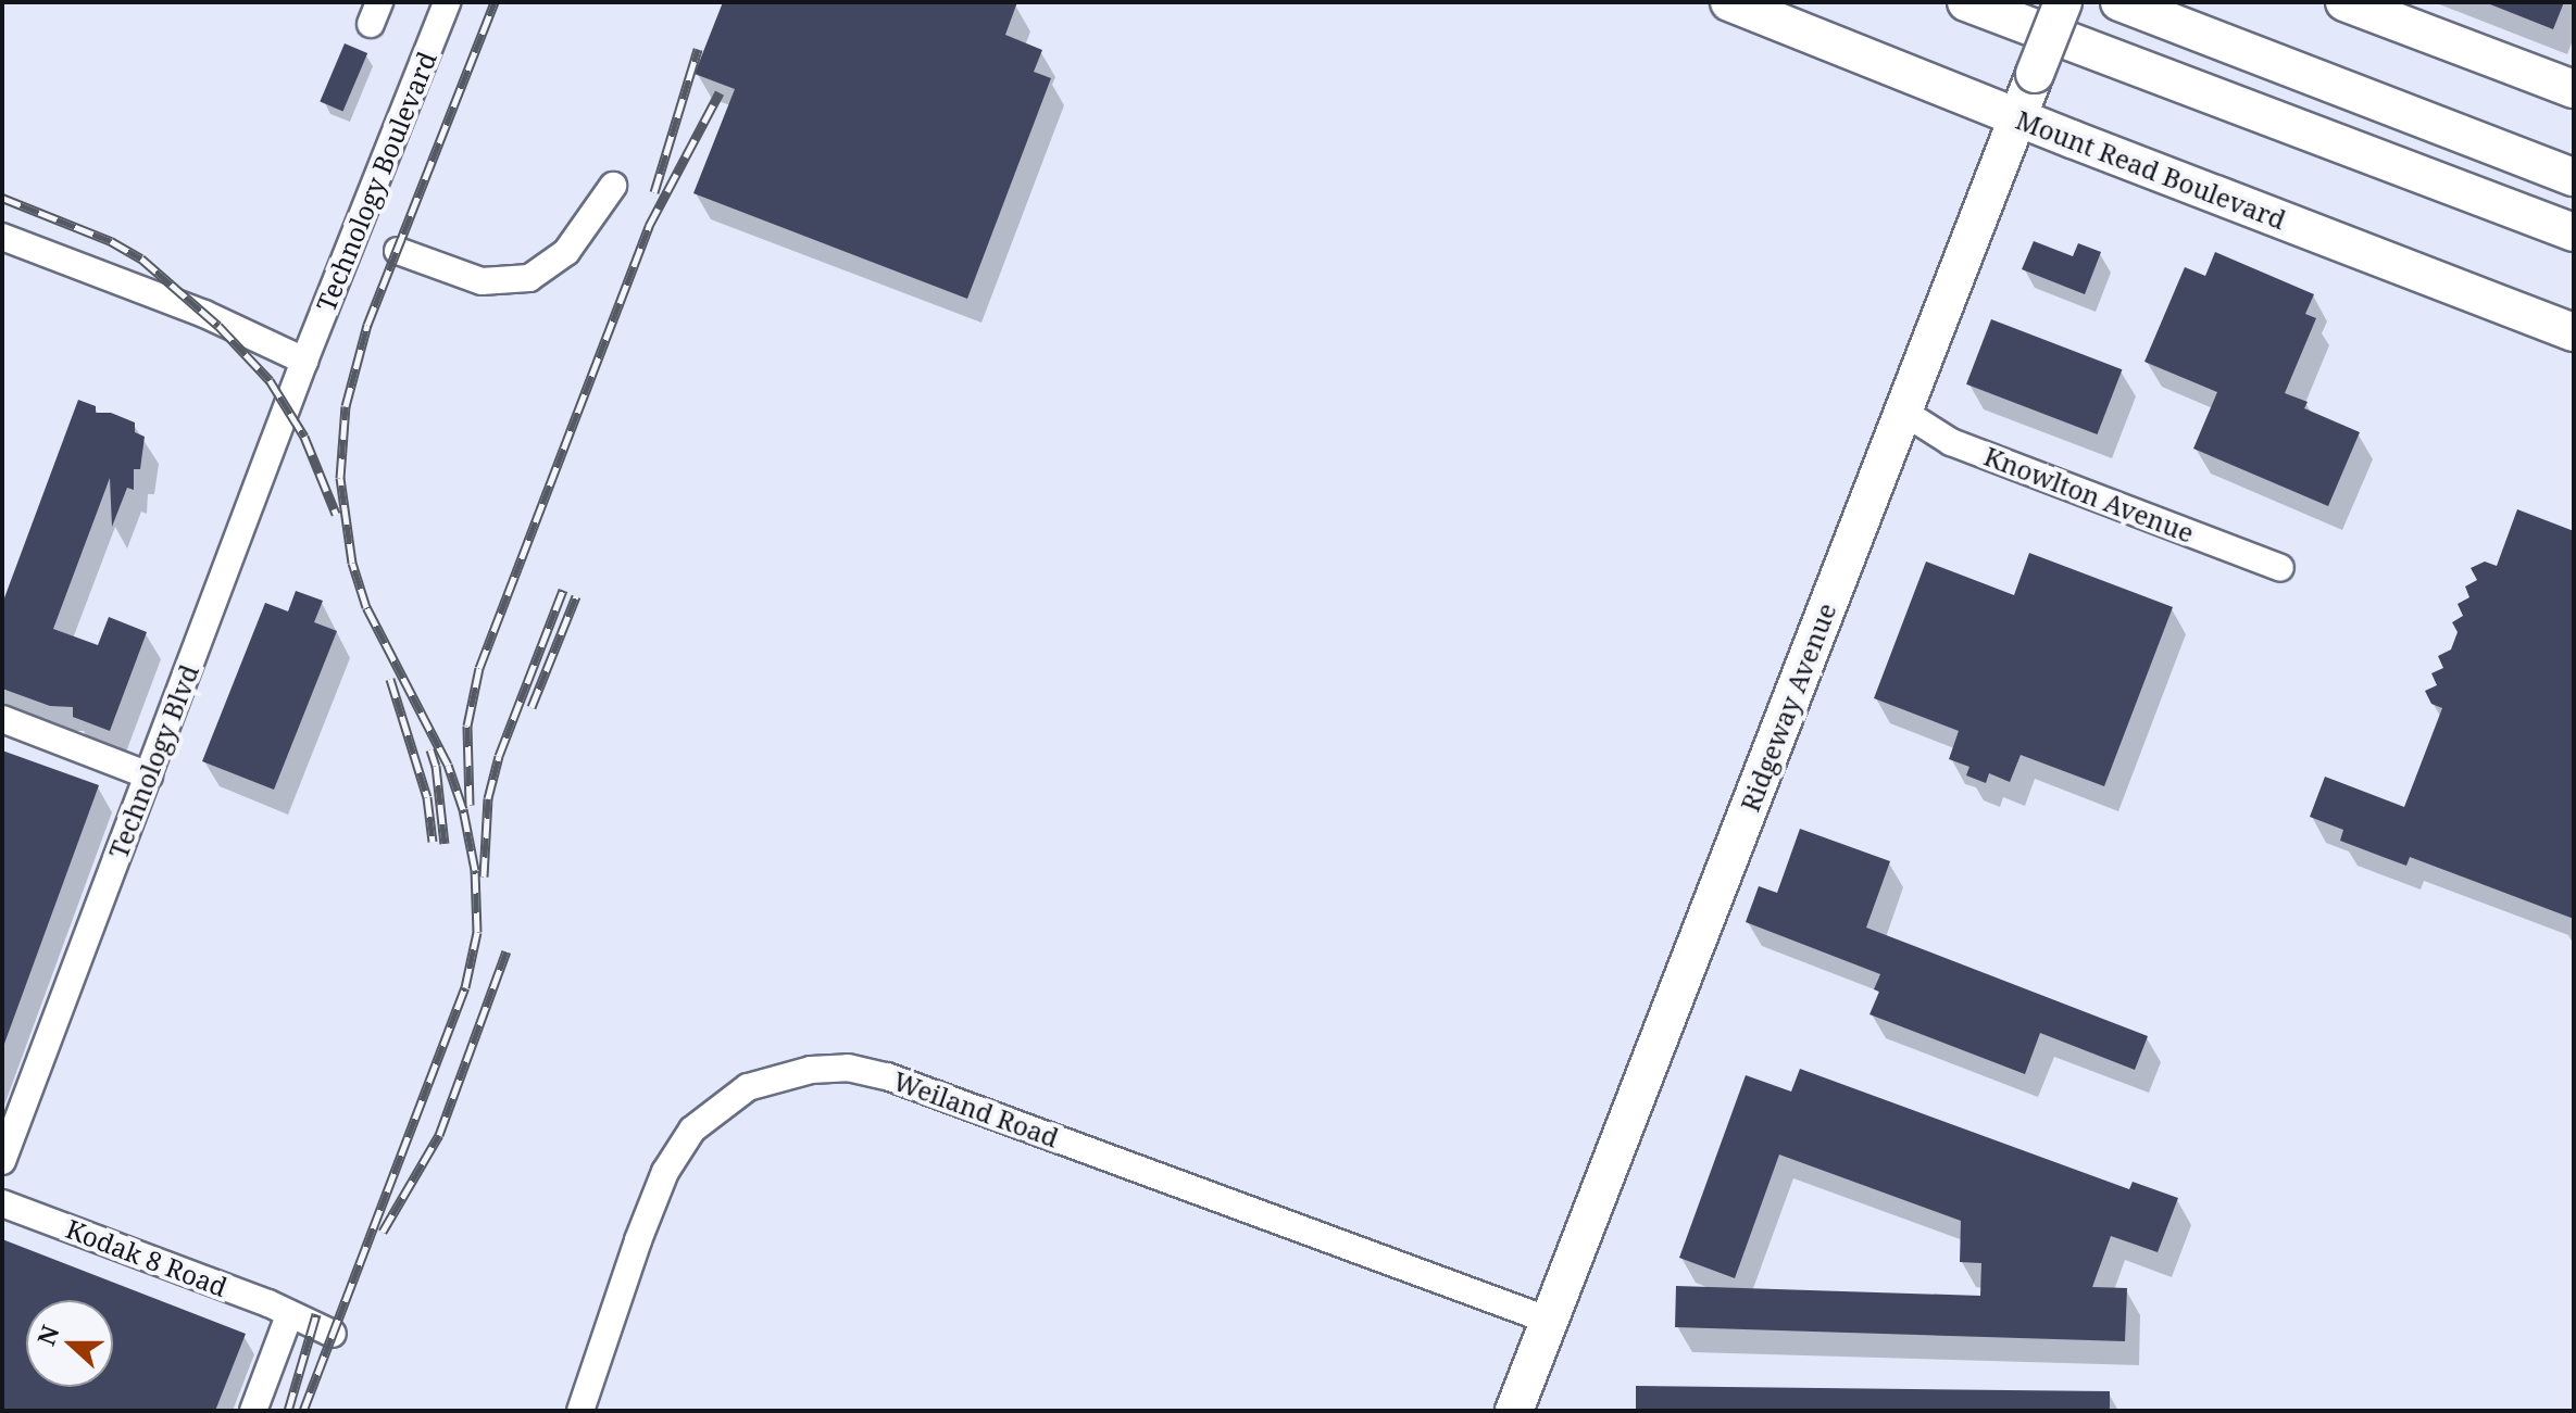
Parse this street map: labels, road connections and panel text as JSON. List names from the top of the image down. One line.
{"streets":{"main road":["Mount Read Boulevard","Ridgeway Avenue"],"street":["Technology Boulevard","Knowlton Avenue","Technology Blvd","Weiland Road","Kodak 8 Road"]},"crossings":[["Mount Read Boulevard","Ridgeway Avenue"],["Technology Boulevard","Technology Blvd"],["Knowlton Avenue","Ridgeway Avenue"],["Ridgeway Avenue","Weiland Road"]],"north":"left"}
